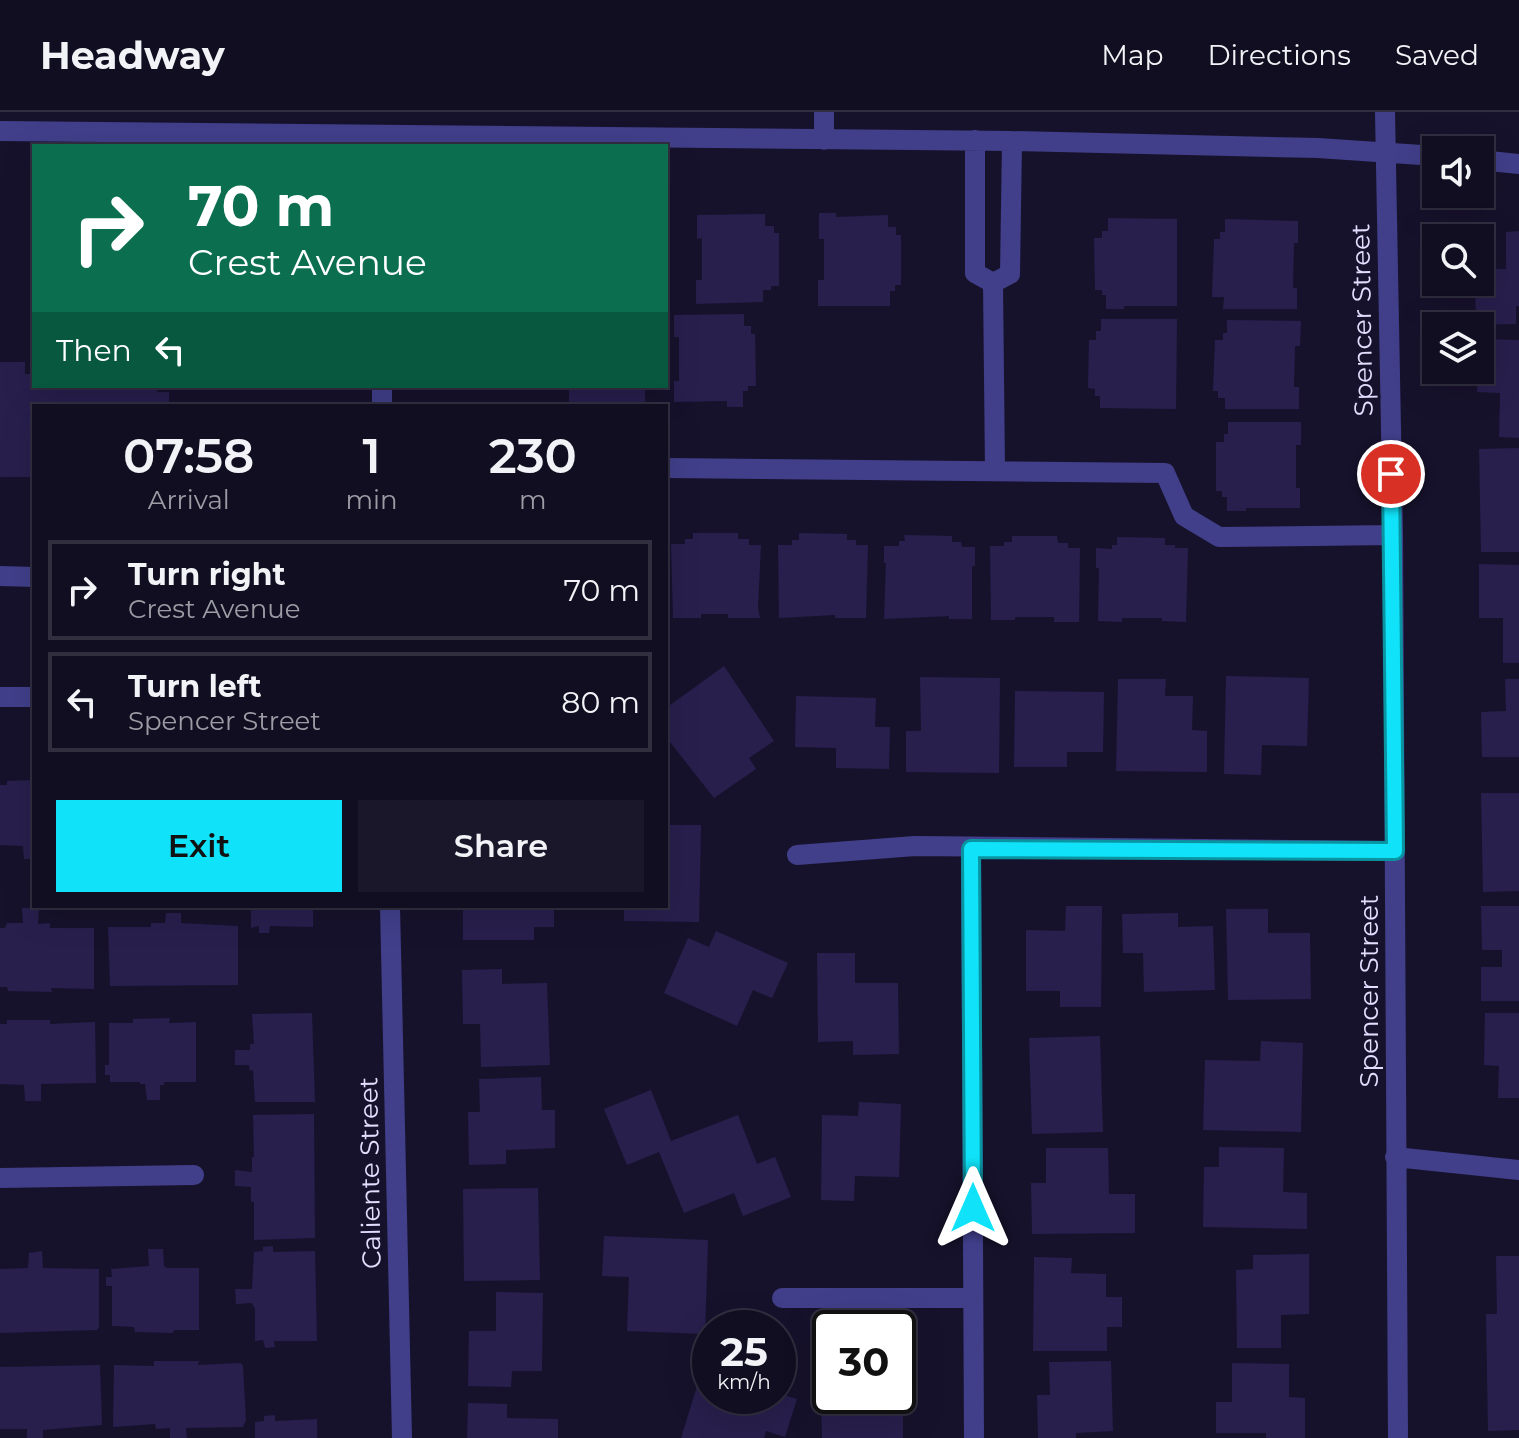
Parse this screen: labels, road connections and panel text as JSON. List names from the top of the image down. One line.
{"streets":{"street":["Spencer Street","Caliente Street"]},"page":{"header":"Headway","nav":["Map","Directions","Saved"],"turn":["70 m","Crest Avenue"],"then":"Then","eta":["07:58","Arrival","1","min","230","m"],"list":[{"name":"Turn right","note":"Crest Avenue","value":"70 m"},{"name":"Turn left","note":"Spencer Street","value":"80 m"}],"buttons":["Exit","Share"],"speed":"25 km/h","limit":"30"}}
